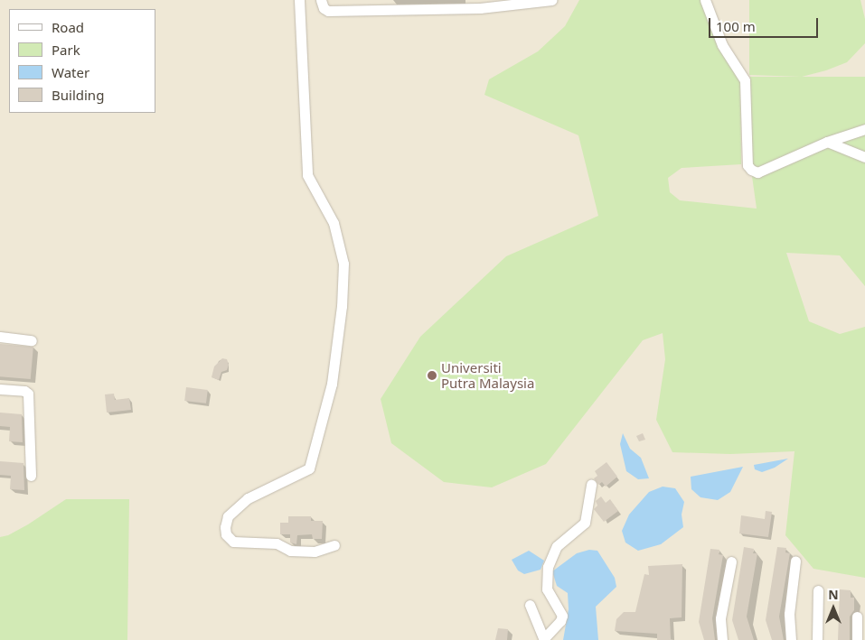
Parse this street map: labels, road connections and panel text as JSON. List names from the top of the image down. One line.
{"places":["Universiti Putra Malaysia"],"legend":["Road","Park","Water","Building"],"scale_bar":"100 m","north":"top"}
